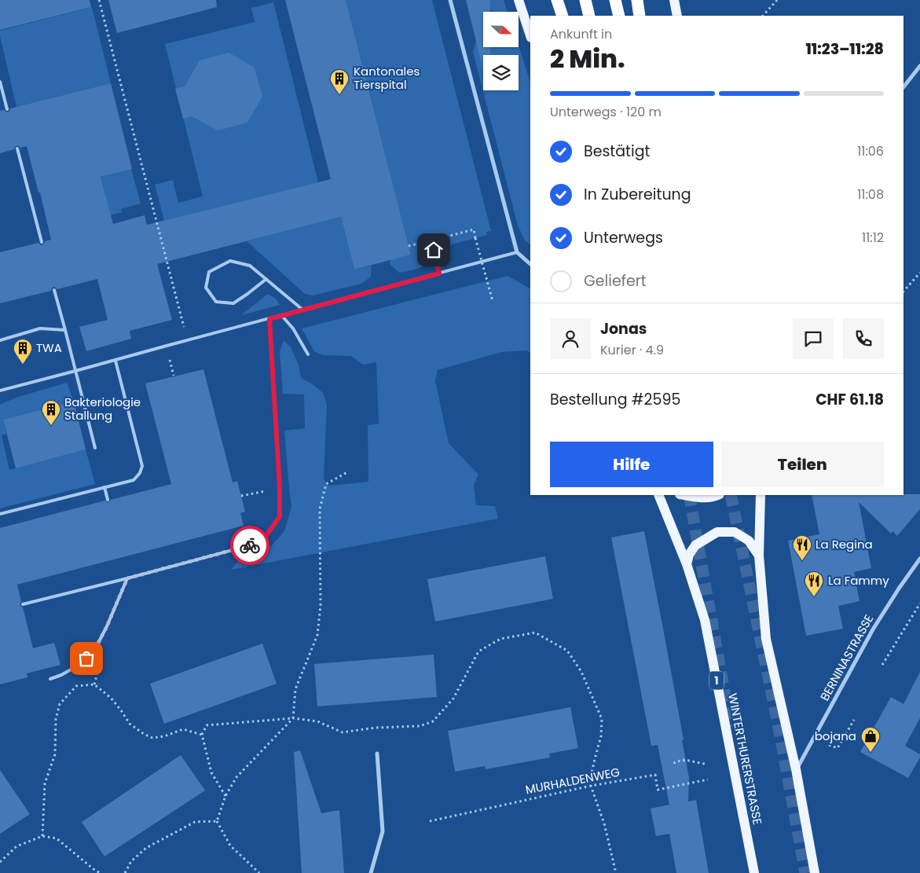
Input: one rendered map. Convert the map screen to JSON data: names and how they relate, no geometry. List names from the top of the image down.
{
  "streets": {
    "main road": ["1", "WINTERTHURERSTRASSE"],
    "street": ["BERNINASTRASSE"],
    "path": ["MURHALDENWEG"]
  },
  "places": {
    "building": ["Kantonales Tierspital", "TWA", "Bakteriologie Stallung"],
    "restaurant": ["La Regina", "La Fammy"],
    "shop": ["bojana"]
  },
  "north": "right",
  "page": {
    "heading": ["2 Min.", "Ankunft in", "11:23–11:28"],
    "panel": [
      "Jonas",
      "Kurier · 4.9",
      "Bestellung #2595",
      "CHF 61.18"
    ],
    "bar": "Unterwegs · 120 m",
    "list": [
      ["Bestätigt", "11:06"],
      ["In Zubereitung", "11:08"],
      ["Unterwegs", "11:12"],
      "Geliefert"
    ],
    "buttons": ["Hilfe", "Teilen"]
  }
}
